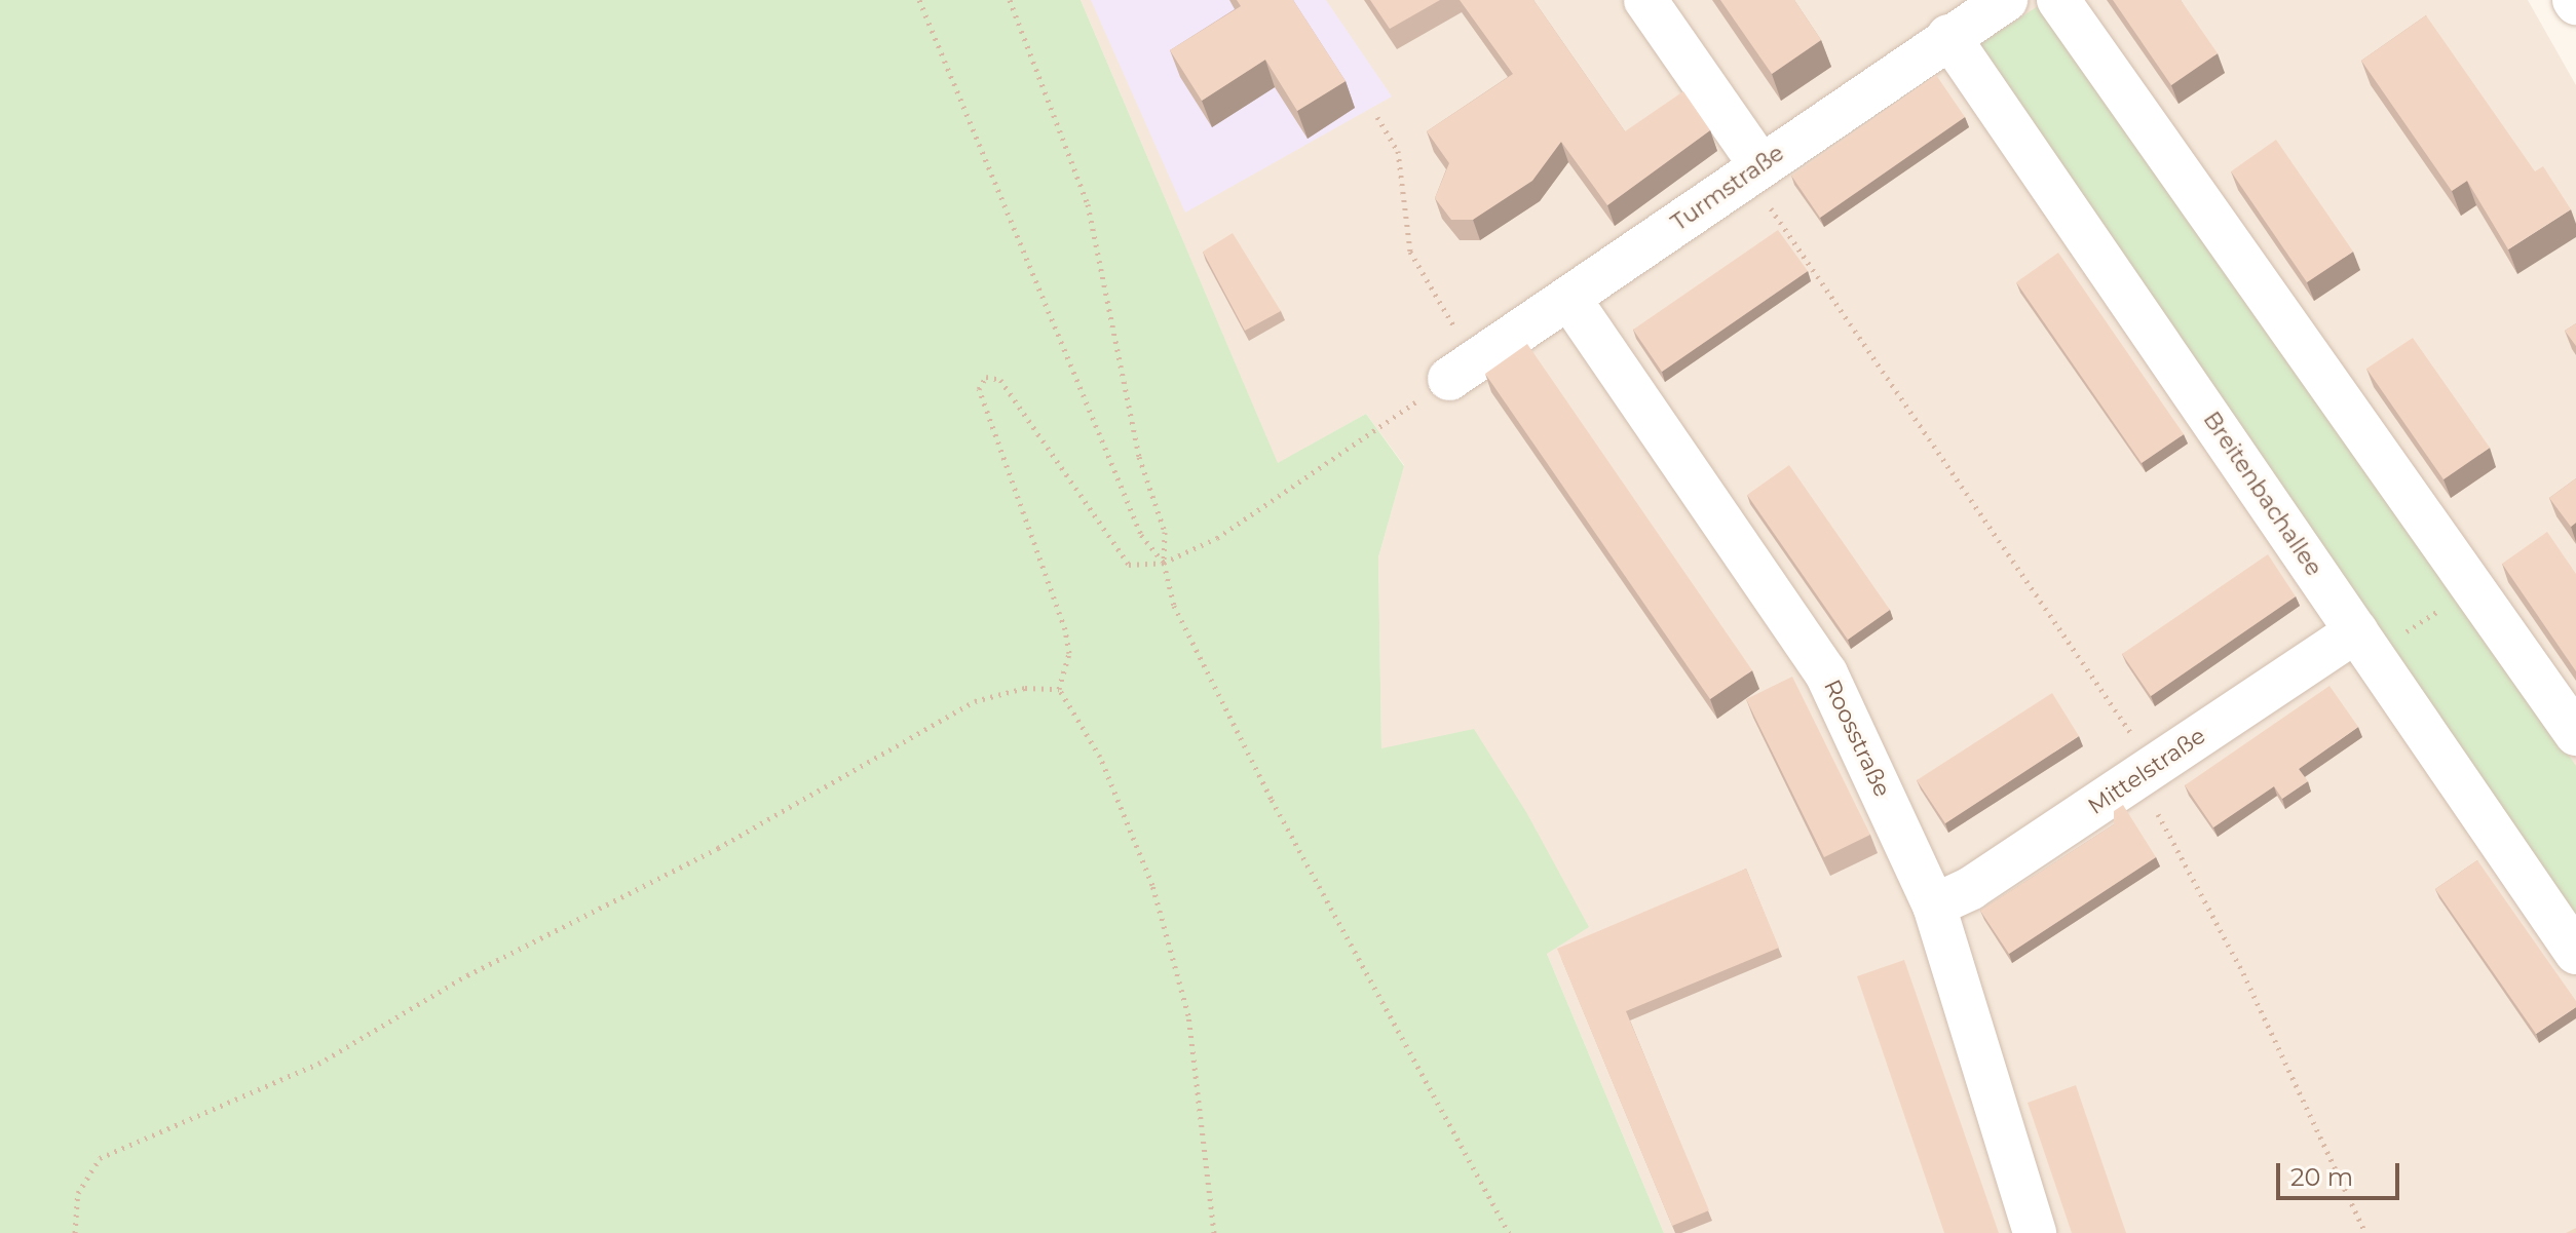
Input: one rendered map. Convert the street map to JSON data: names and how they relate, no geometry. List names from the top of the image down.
{
  "streets": {
    "street": [
      "Turmstraße",
      "Breitenbachallee",
      "Roosstraße",
      "Mittelstraße"
    ]
  },
  "crossings": [
    ["Turmstraße", "Breitenbachallee"],
    ["Turmstraße", "Roosstraße"],
    ["Breitenbachallee", "Mittelstraße"],
    ["Roosstraße", "Mittelstraße"]
  ],
  "scale_bar": "20 m"
}
